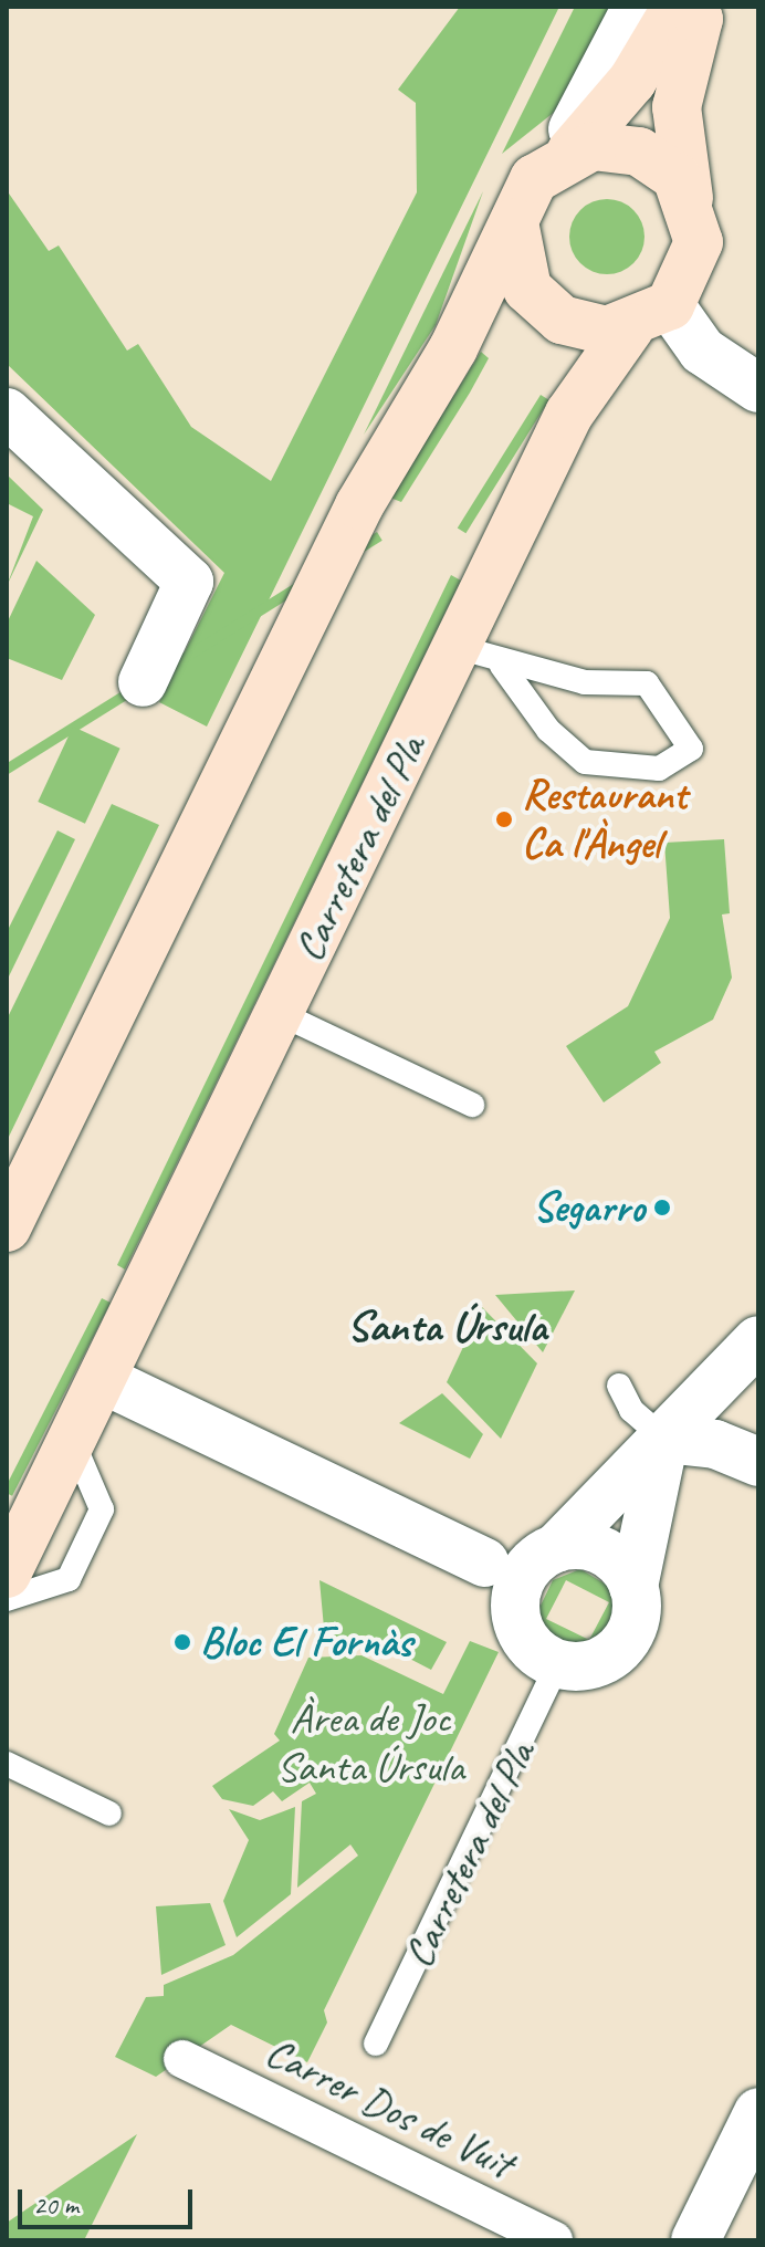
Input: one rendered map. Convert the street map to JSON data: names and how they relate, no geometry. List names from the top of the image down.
{
  "streets": {
    "main road": ["Carretera del Pla"],
    "street": ["Carrer Dos de Vuit"]
  },
  "districts": ["Santa Úrsula"],
  "parks": ["Àrea de Joc Santa Úrsula"],
  "places": ["Restaurant Ca l'Àngel", "Segarro", "Bloc El Fornàs"],
  "scale_bar": "20 m"
}
